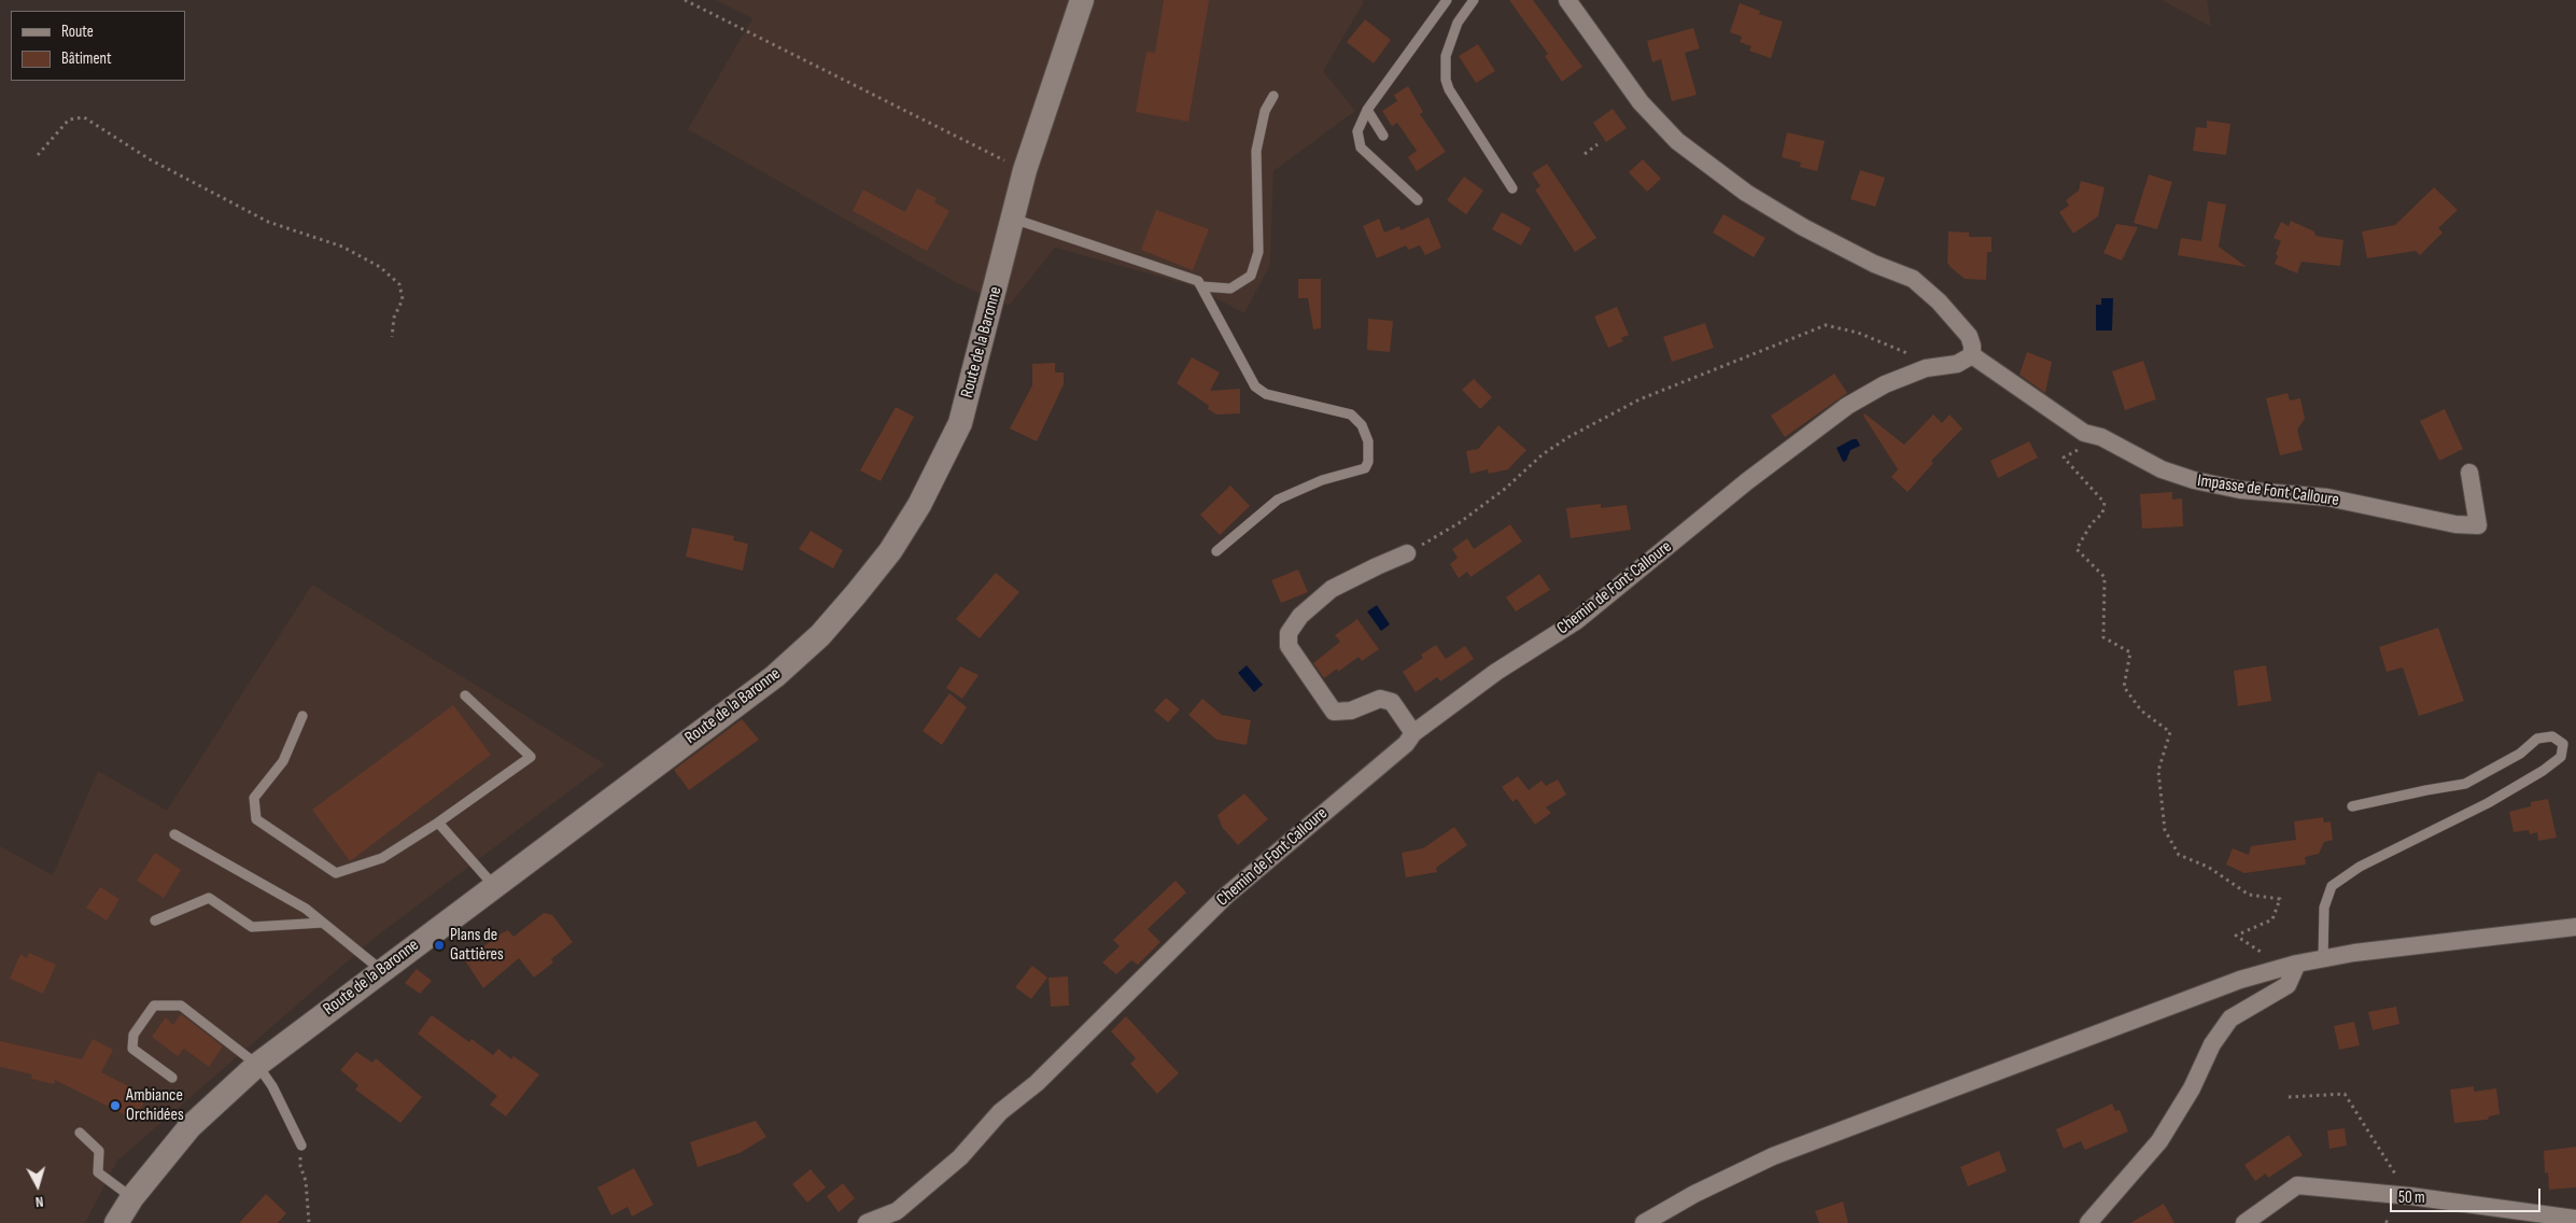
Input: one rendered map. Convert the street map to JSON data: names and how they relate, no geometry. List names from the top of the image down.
{
  "streets": {
    "main road": ["Route de la Baronne"],
    "street": ["Impasse de Font Calloure", "Chemin de Font Calloure"]
  },
  "crossings": [
    ["Impasse de Font Calloure", "Chemin de Font Calloure"]
  ],
  "places": ["Plans de Gattières", "Ambiance Orchidées"],
  "legend": ["Route", "Bâtiment"],
  "scale_bar": "50 m",
  "north": "bottom"
}
